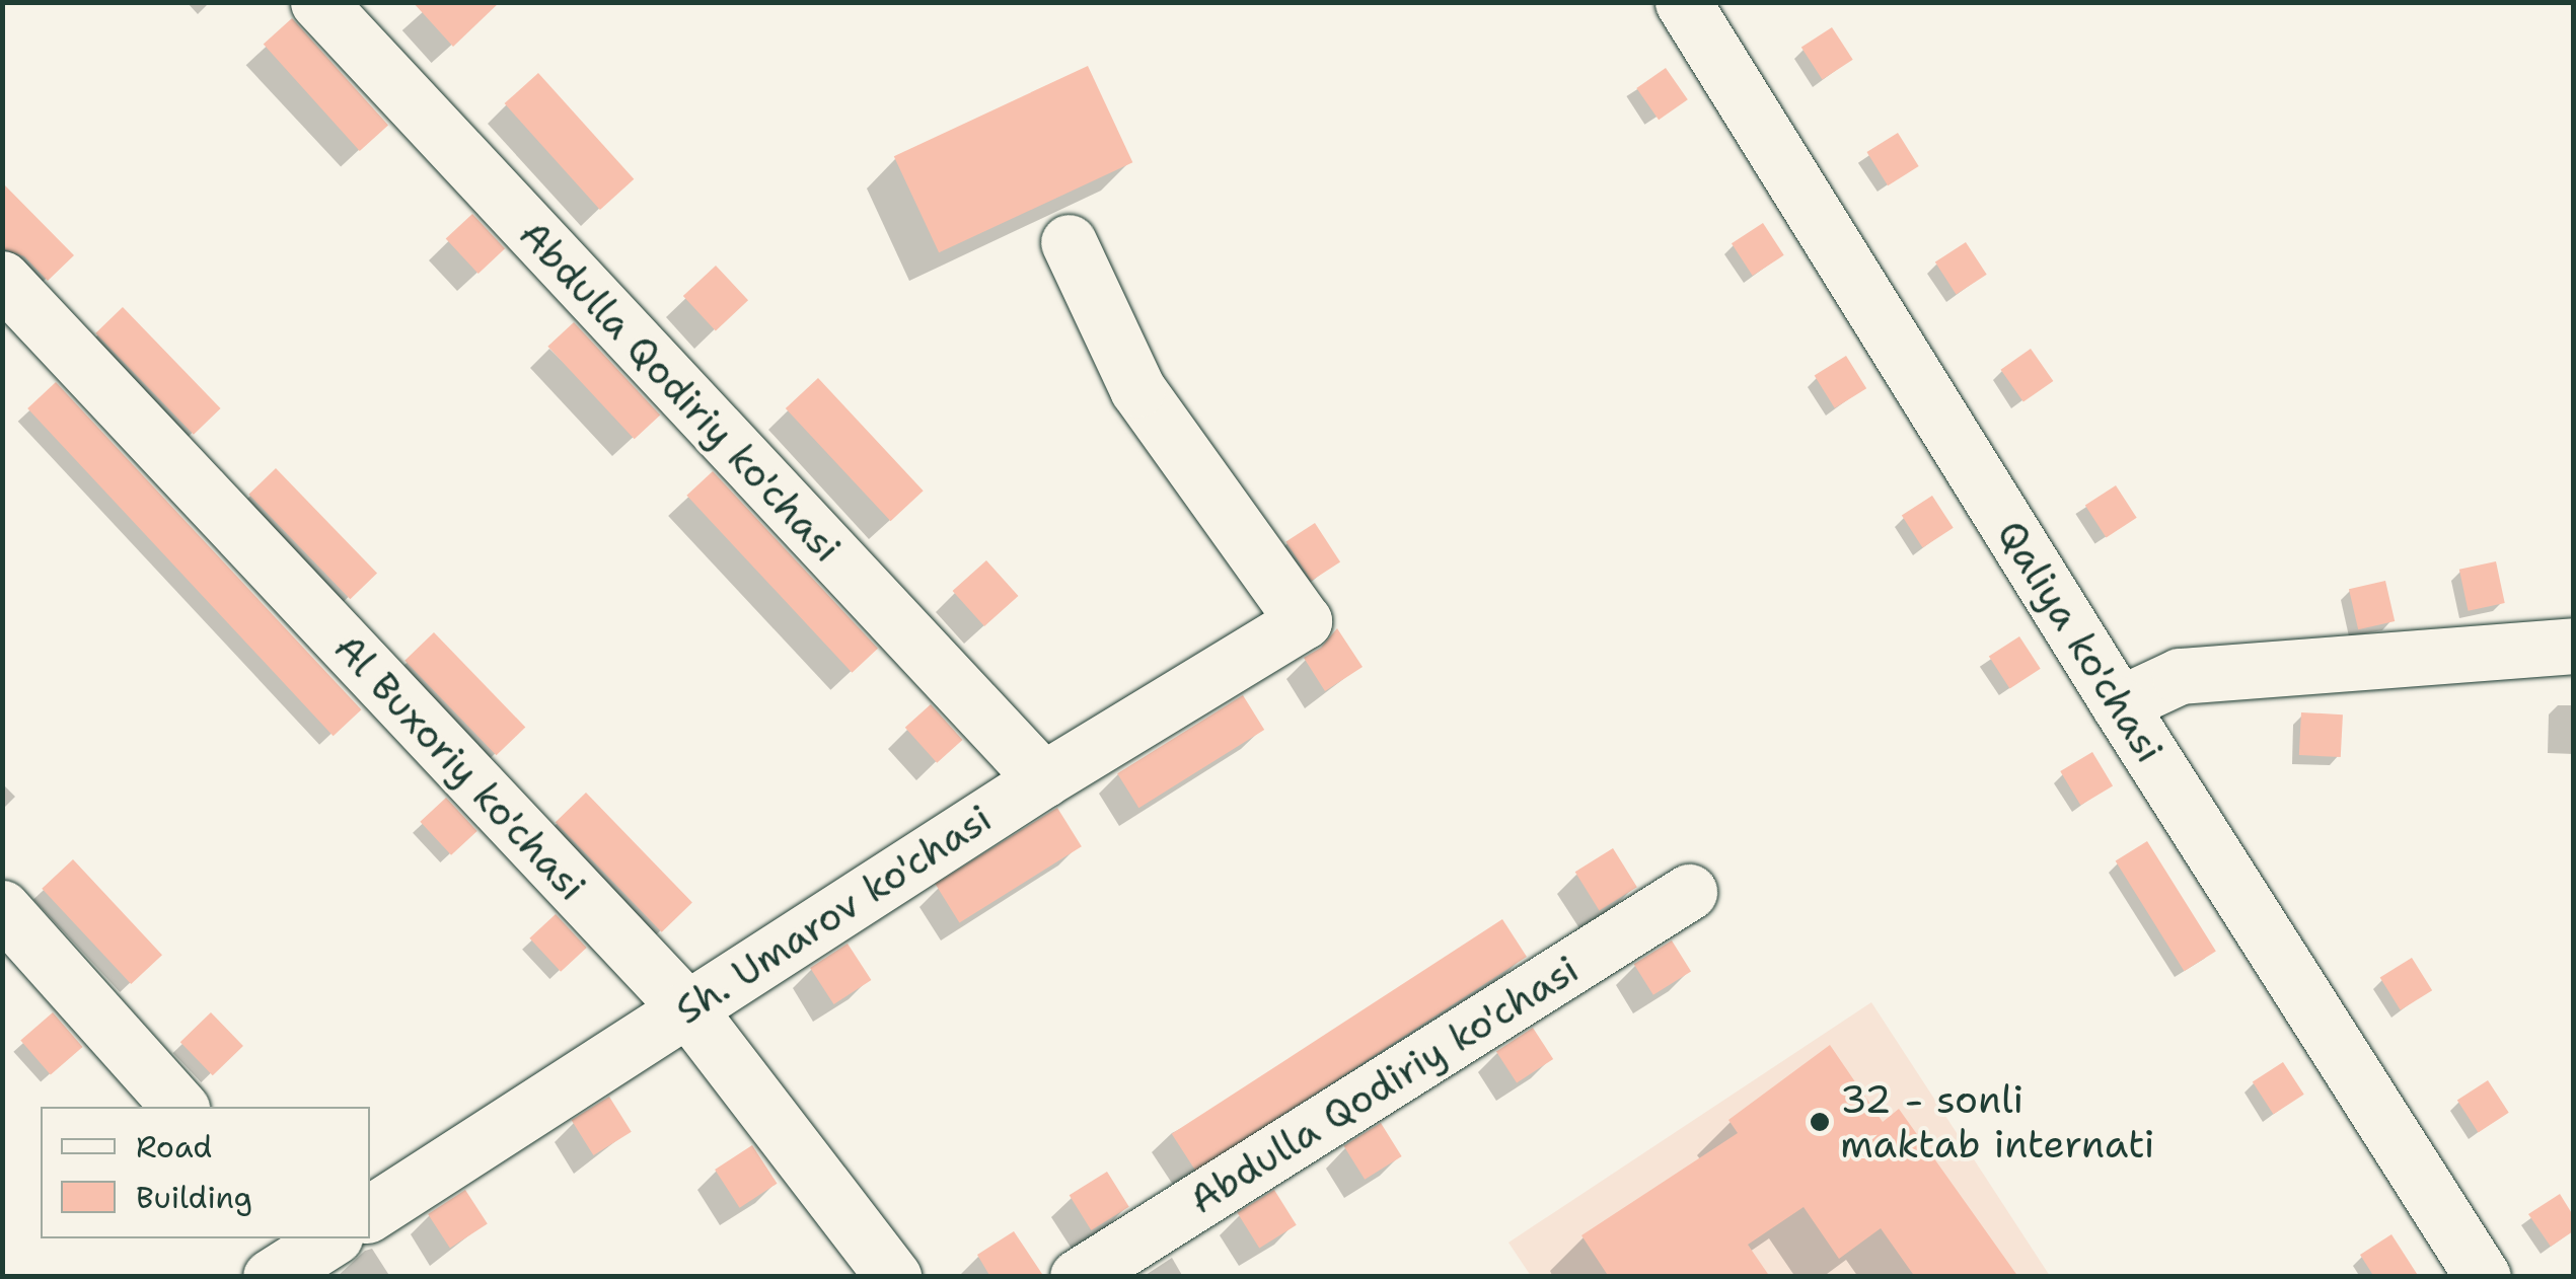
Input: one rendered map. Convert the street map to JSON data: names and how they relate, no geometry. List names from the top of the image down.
{
  "streets": {
    "street": [
      "Abdulla Qodiriy ko'chasi",
      "Qaliya ko'chasi",
      "Al Buxoriy ko'chasi",
      "Sh. Umarov ko'chasi"
    ]
  },
  "crossings": [
    ["Abdulla Qodiriy ko'chasi", "Sh. Umarov ko'chasi"],
    ["Al Buxoriy ko'chasi", "Sh. Umarov ko'chasi"]
  ],
  "places": ["32 - sonli maktab internati"],
  "legend": ["Road", "Building"]
}
